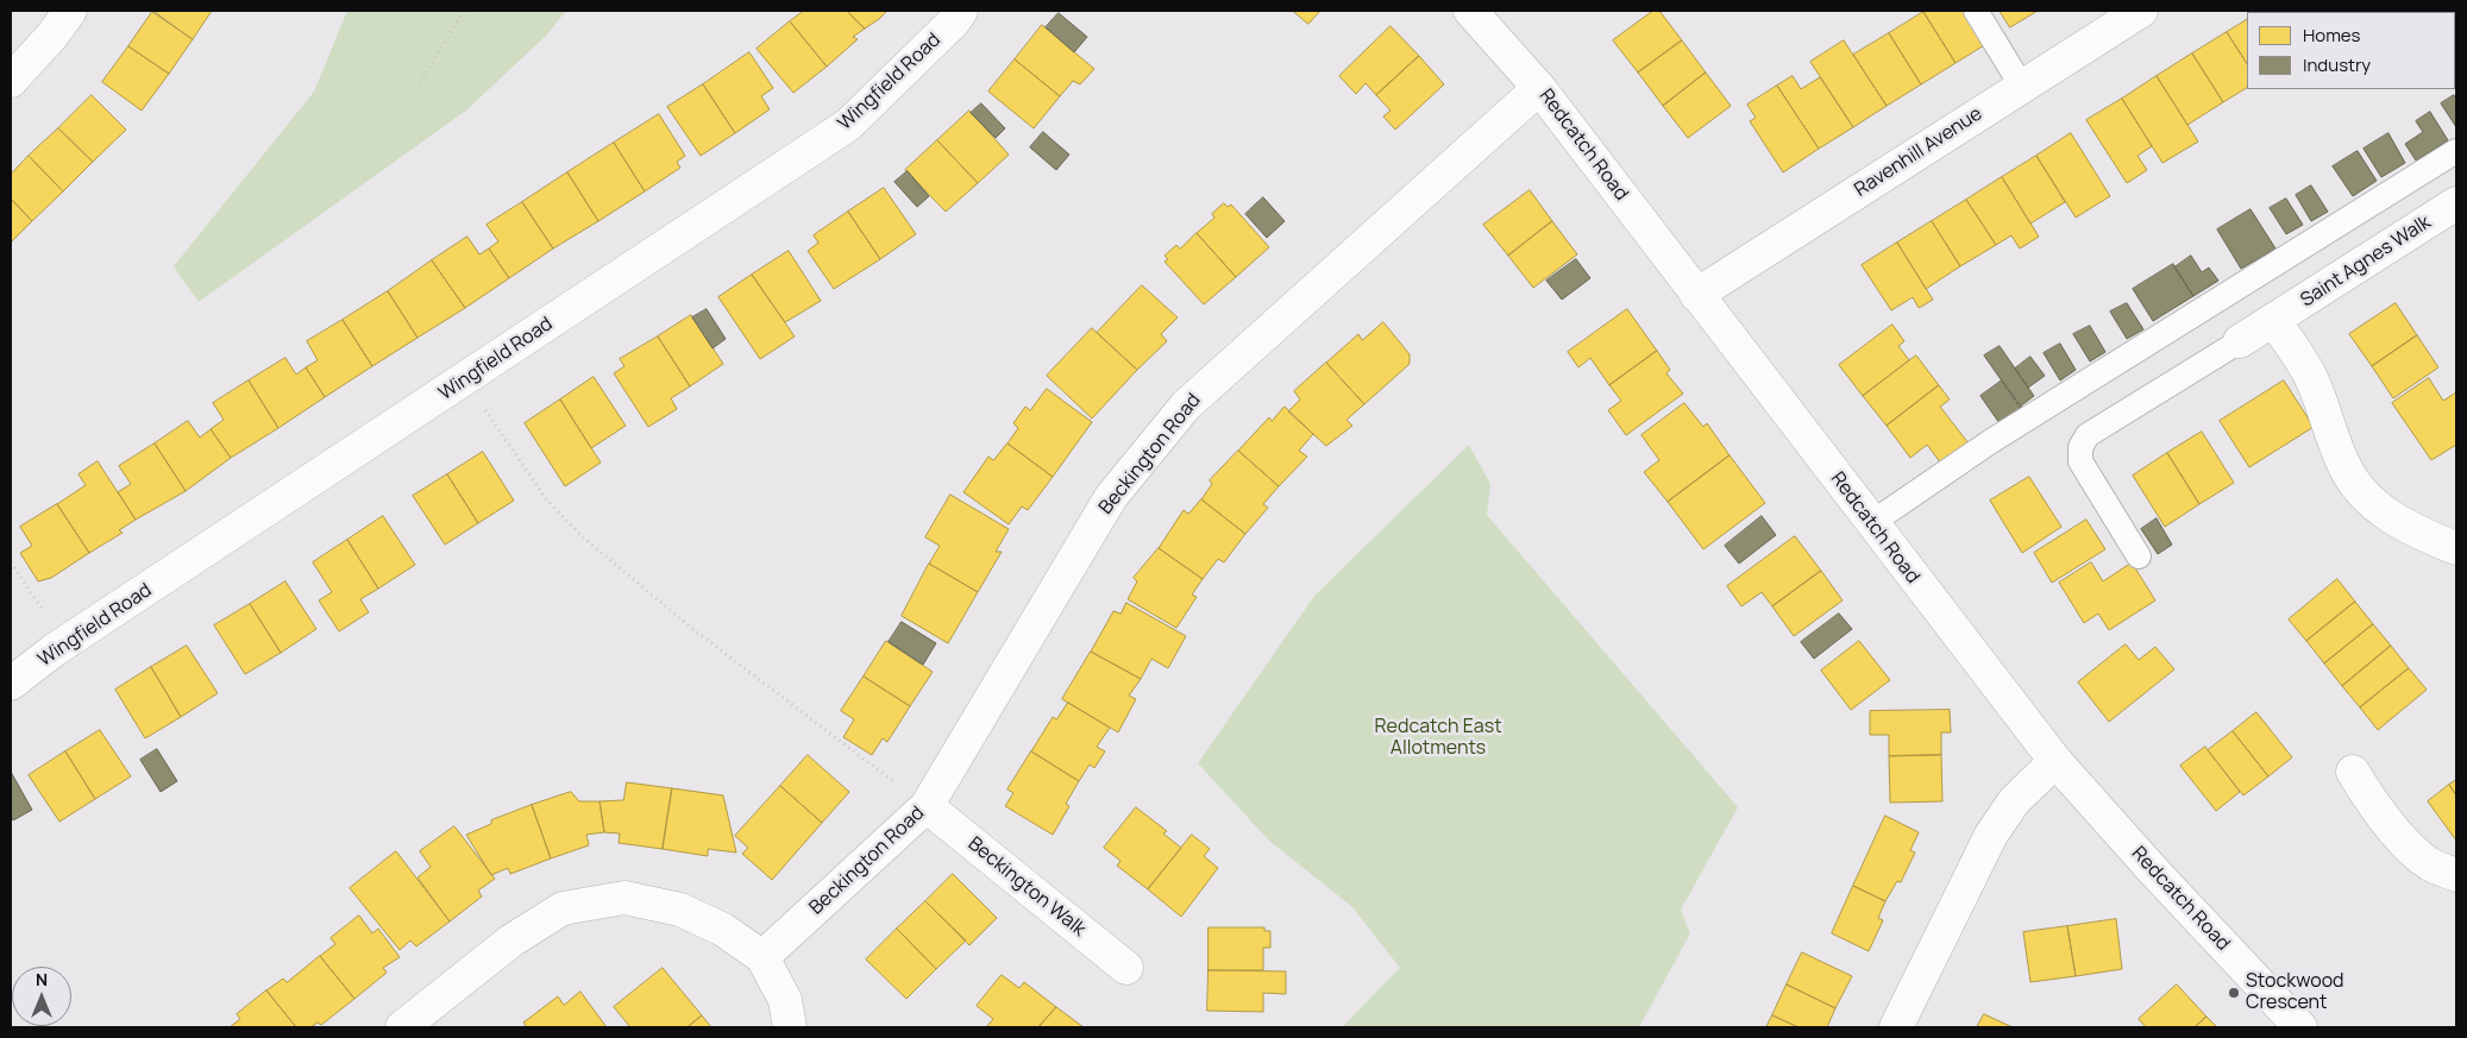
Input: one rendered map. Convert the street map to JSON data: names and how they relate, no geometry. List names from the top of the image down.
{
  "streets": {
    "street": [
      "Wingfield Road",
      "Redcatch Road",
      "Ravenhill Avenue",
      "Saint Agnes Walk",
      "Beckington Road",
      "Beckington Walk"
    ]
  },
  "crossings": [
    ["Redcatch Road", "Ravenhill Avenue"],
    ["Redcatch Road", "Beckington Road"],
    ["Beckington Road", "Beckington Walk"]
  ],
  "parks": ["Redcatch East Allotments"],
  "places": ["Stockwood Crescent"],
  "legend": ["Homes", "Industry"],
  "north": "top"
}
